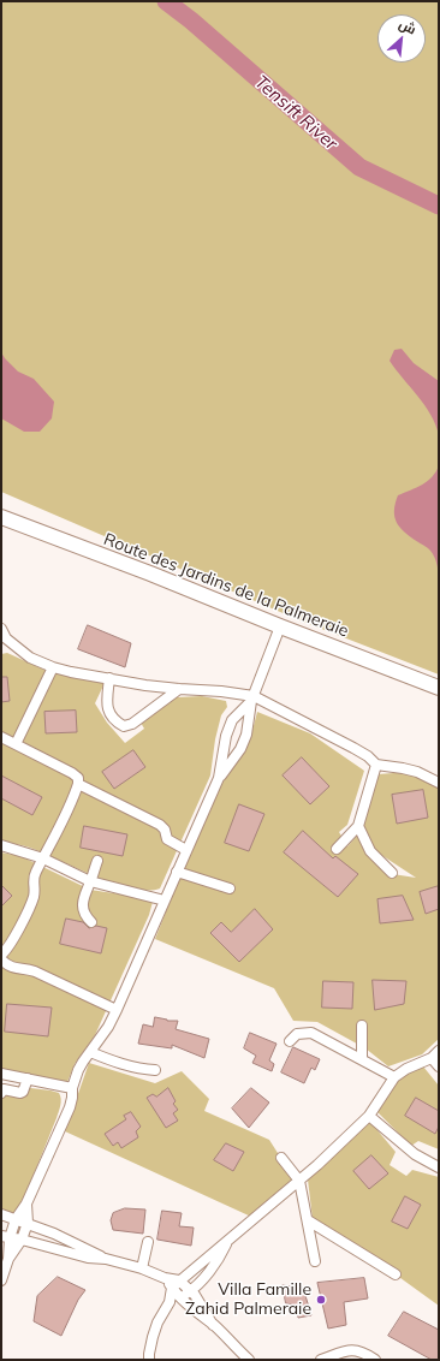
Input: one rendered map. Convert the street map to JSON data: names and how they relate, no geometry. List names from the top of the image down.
{
  "streets": {
    "street": ["Route des Jardins de la Palmeraie"]
  },
  "water": ["Tensift River"],
  "places": ["Villa Famille Zahid Palmeraie"],
  "north": "top right"
}
